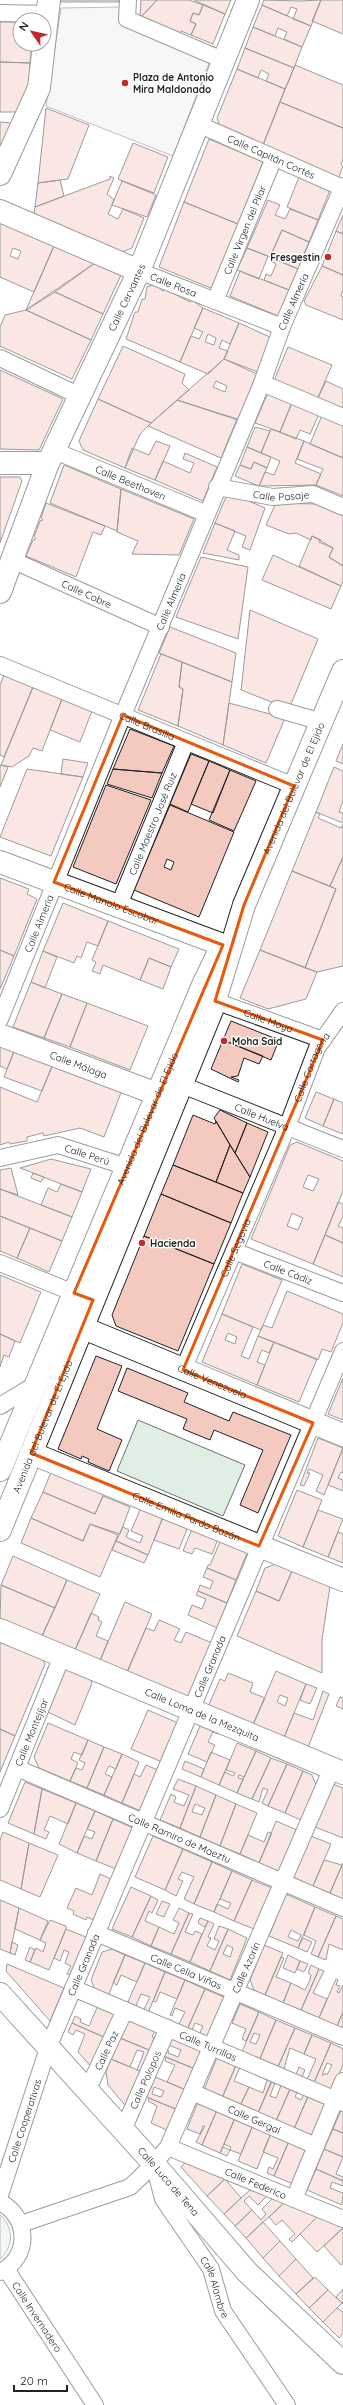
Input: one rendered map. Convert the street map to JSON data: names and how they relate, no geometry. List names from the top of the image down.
{
  "streets": {
    "street": [
      "Calle Capitán Cortés",
      "Calle Virgen del Pilar",
      "Calle Rosa",
      "Calle Cervantes",
      "Calle Almería",
      "Calle Beethoven",
      "Calle Pasaje",
      "Calle Cobre",
      "Calle Brasilia",
      "Avenida del Bulevar de El Ejido",
      "Calle Maestro José Ruiz",
      "Calle Manolo Escobar",
      "Calle Moya",
      "Calle Málaga",
      "Calle Cartagena",
      "Calle Huelva",
      "Calle Perú",
      "Calle Segovia",
      "Calle Cádiz",
      "Calle Venezuela",
      "Calle Emilia Pardo Bazán",
      "Calle Granada",
      "Calle Loma de la Mezquita",
      "Calle Montejíjar",
      "Calle Ramiro de Maeztu",
      "Calle Azorín",
      "Calle Celia Viñas",
      "Calle Turrillas",
      "Calle Paz",
      "Calle Polopos",
      "Calle Gergal",
      "Calle Cooperativas",
      "Calle Luca de Tena",
      "Calle Federico",
      "Calle Alambre",
      "Calle Invernadero"
    ]
  },
  "crossings": [
    ["Calle Capitán Cortés", "Calle Virgen del Pilar"],
    ["Calle Capitán Cortés", "Calle Cervantes"],
    ["Calle Capitán Cortés", "Calle Almería"],
    ["Calle Virgen del Pilar", "Calle Rosa"],
    ["Calle Rosa", "Calle Cervantes"],
    ["Calle Rosa", "Calle Almería"],
    ["Calle Cervantes", "Calle Beethoven"],
    ["Calle Cervantes", "Calle Cobre"],
    ["Calle Almería", "Calle Beethoven"],
    ["Calle Almería", "Calle Pasaje"],
    ["Calle Almería", "Calle Cobre"],
    ["Calle Almería", "Calle Brasilia"],
    ["Calle Almería", "Calle Manolo Escobar"],
    ["Calle Brasilia", "Avenida del Bulevar de El Ejido"],
    ["Calle Brasilia", "Calle Maestro José Ruiz"],
    ["Avenida del Bulevar de El Ejido", "Calle Manolo Escobar"],
    ["Avenida del Bulevar de El Ejido", "Calle Moya"],
    ["Avenida del Bulevar de El Ejido", "Calle Málaga"],
    ["Avenida del Bulevar de El Ejido", "Calle Huelva"],
    ["Avenida del Bulevar de El Ejido", "Calle Perú"],
    ["Avenida del Bulevar de El Ejido", "Calle Venezuela"],
    ["Avenida del Bulevar de El Ejido", "Calle Emilia Pardo Bazán"],
    ["Calle Maestro José Ruiz", "Calle Manolo Escobar"],
    ["Calle Moya", "Calle Cartagena"],
    ["Calle Cartagena", "Calle Huelva"],
    ["Calle Cartagena", "Calle Segovia"],
    ["Calle Huelva", "Calle Segovia"],
    ["Calle Segovia", "Calle Cádiz"],
    ["Calle Segovia", "Calle Venezuela"],
    ["Calle Venezuela", "Calle Granada"],
    ["Calle Emilia Pardo Bazán", "Calle Granada"],
    ["Calle Granada", "Calle Loma de la Mezquita"],
    ["Calle Granada", "Calle Ramiro de Maeztu"],
    ["Calle Granada", "Calle Celia Viñas"],
    ["Calle Granada", "Calle Turrillas"],
    ["Calle Granada", "Calle Cooperativas"],
    ["Calle Granada", "Calle Luca de Tena"],
    ["Calle Loma de la Mezquita", "Calle Montejíjar"],
    ["Calle Loma de la Mezquita", "Calle Azorín"],
    ["Calle Montejíjar", "Calle Ramiro de Maeztu"],
    ["Calle Ramiro de Maeztu", "Calle Azorín"],
    ["Calle Azorín", "Calle Celia Viñas"],
    ["Calle Azorín", "Calle Turrillas"],
    ["Calle Azorín", "Calle Gergal"],
    ["Calle Azorín", "Calle Luca de Tena"],
    ["Calle Azorín", "Calle Federico"],
    ["Calle Azorín", "Calle Alambre"],
    ["Calle Turrillas", "Calle Paz"],
    ["Calle Turrillas", "Calle Polopos"],
    ["Calle Paz", "Calle Luca de Tena"],
    ["Calle Polopos", "Calle Luca de Tena"],
    ["Calle Cooperativas", "Calle Luca de Tena"],
    ["Calle Luca de Tena", "Calle Alambre"]
  ],
  "places": [
    "Plaza de Antonio Mira Maldonado",
    "Fresgestin",
    "Moha Said",
    "Hacienda"
  ],
  "scale_bar": "20 m",
  "north": "top left"
}
